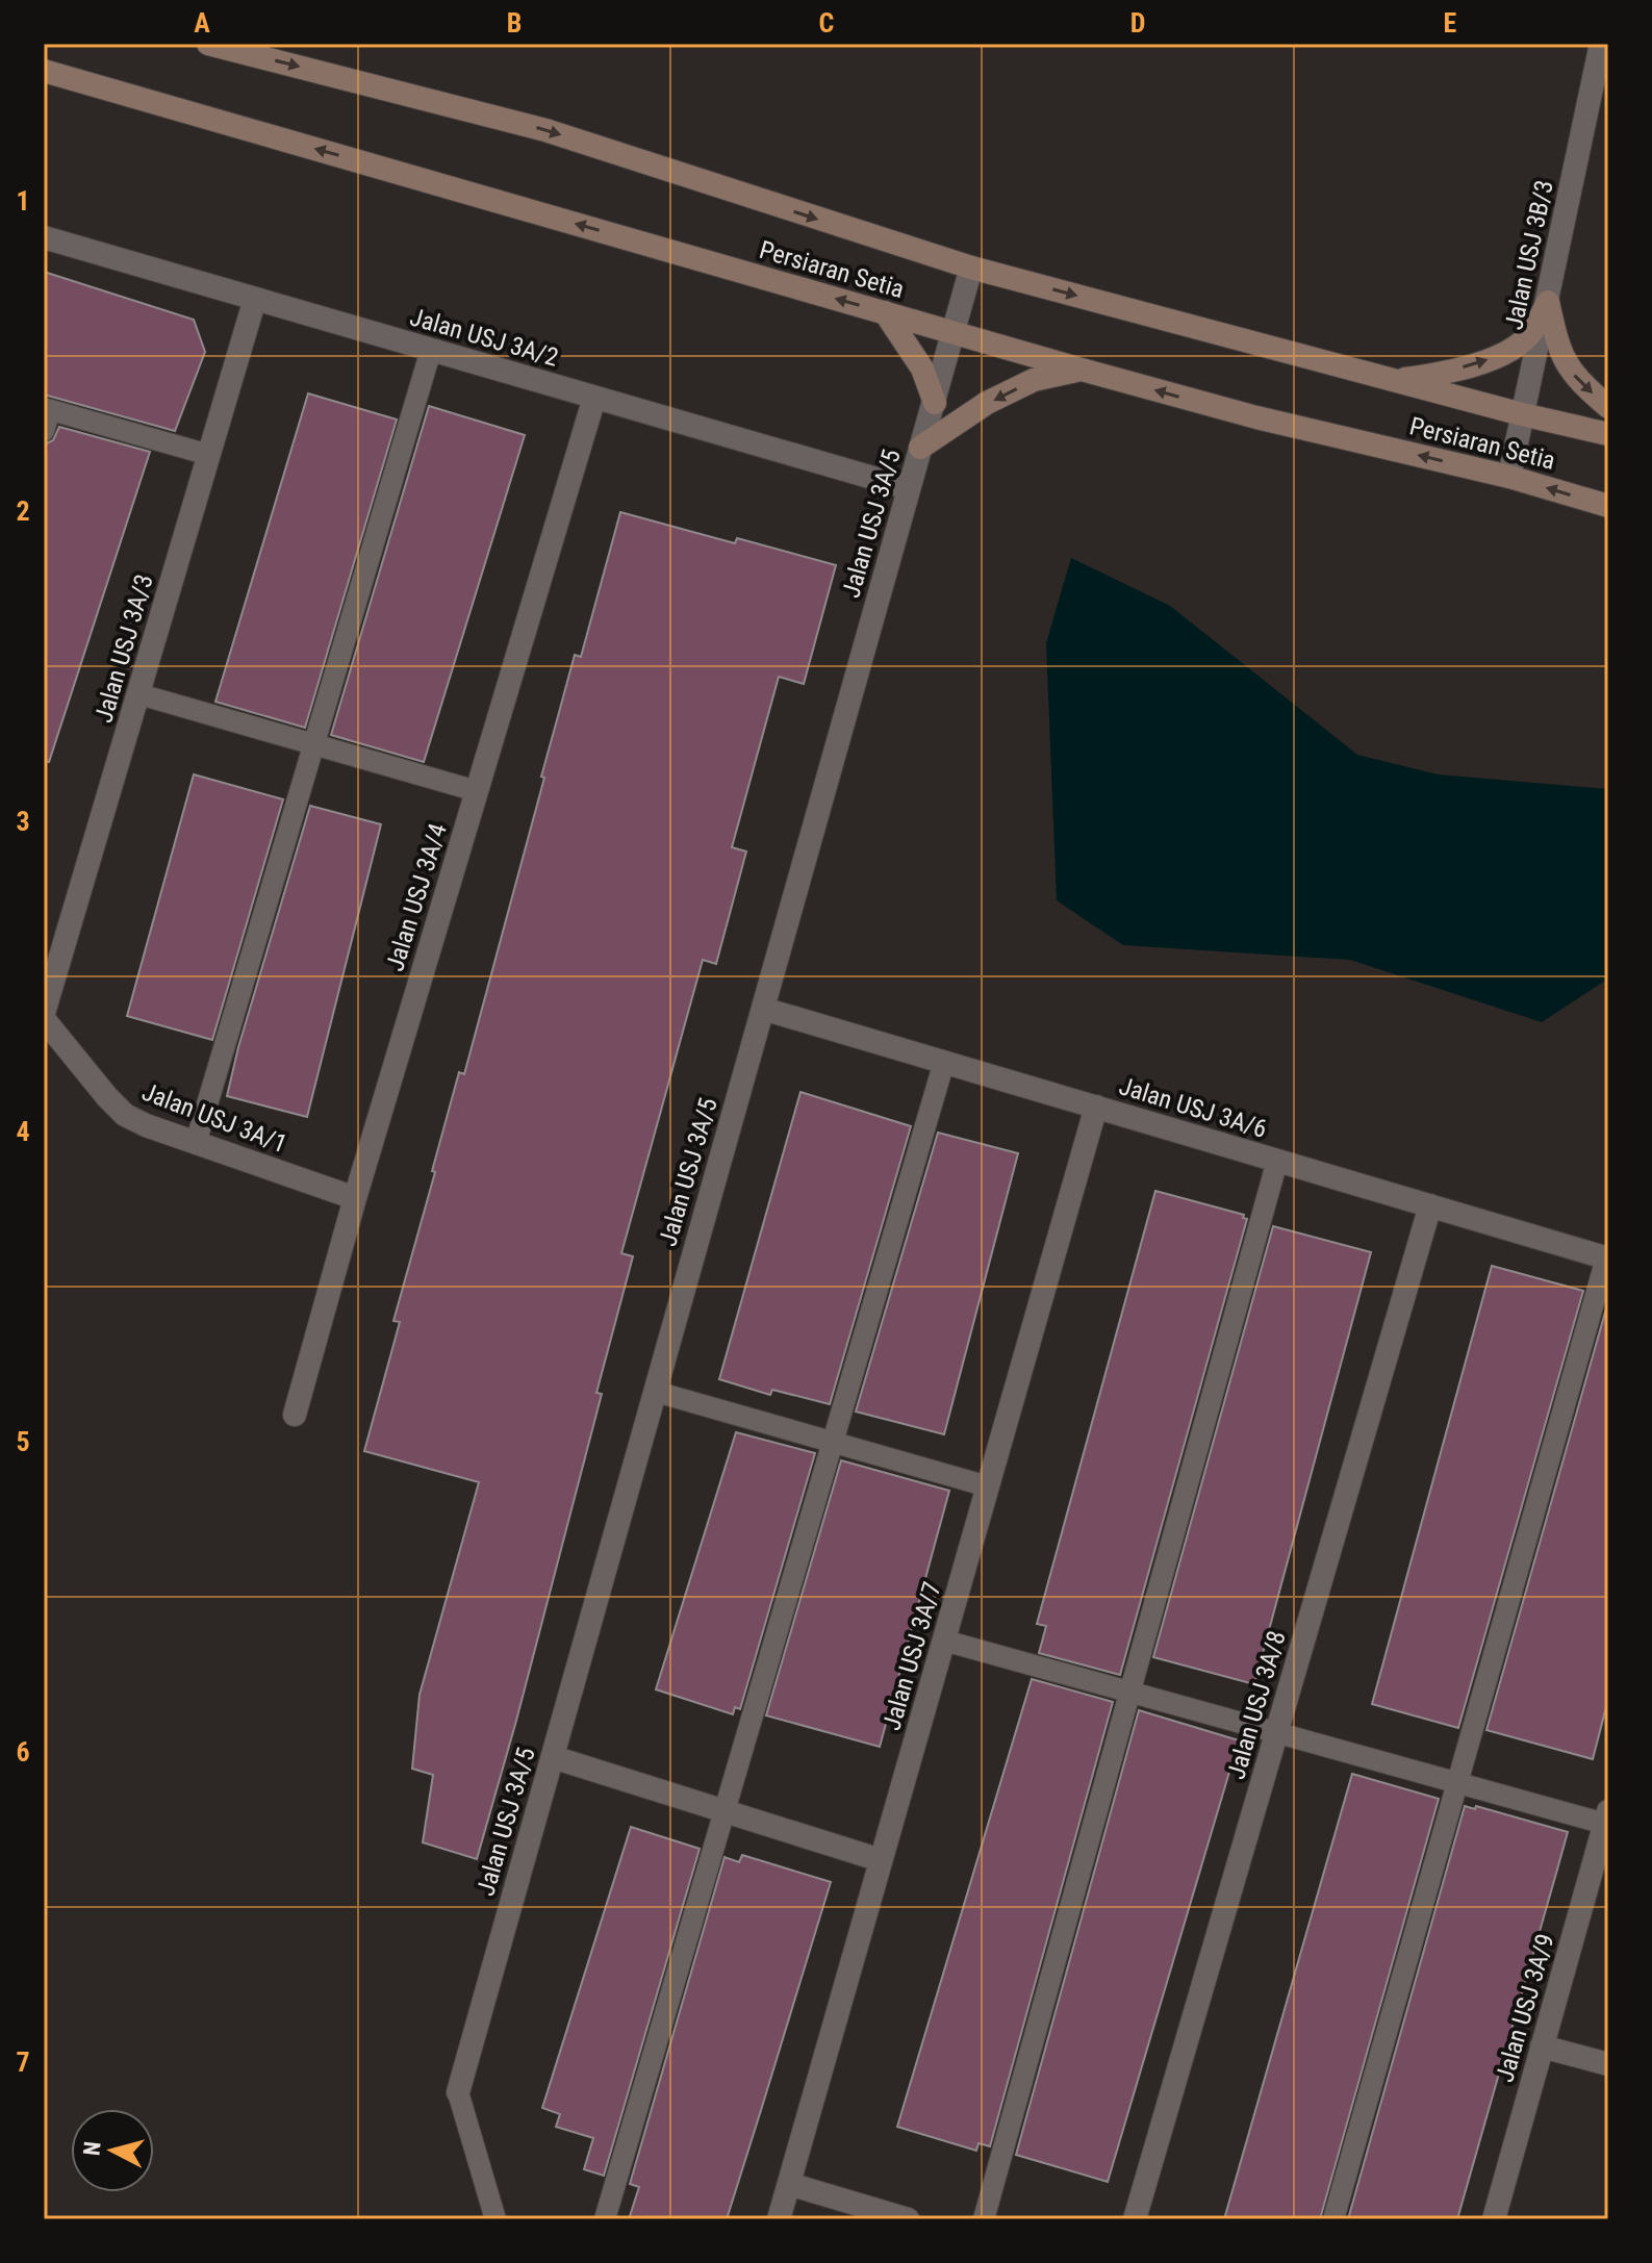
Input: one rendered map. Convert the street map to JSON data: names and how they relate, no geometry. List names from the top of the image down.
{
  "streets": {
    "main road": ["Persiaran Setia"],
    "street": [
      "Jalan USJ 3B/3",
      "Jalan USJ 3A/2",
      "Jalan USJ 3A/5",
      "Jalan USJ 3A/3",
      "Jalan USJ 3A/4",
      "Jalan USJ 3A/6",
      "Jalan USJ 3A/1",
      "Jalan USJ 3A/7",
      "Jalan USJ 3A/8",
      "Jalan USJ 3A/9"
    ]
  },
  "crossings": [
    ["Jalan USJ 3B/3", "Persiaran Setia"],
    ["Persiaran Setia", "Jalan USJ 3A/5"],
    ["Jalan USJ 3A/2", "Jalan USJ 3A/5"],
    ["Jalan USJ 3A/2", "Jalan USJ 3A/3"],
    ["Jalan USJ 3A/2", "Jalan USJ 3A/4"],
    ["Jalan USJ 3A/5", "Jalan USJ 3A/6"],
    ["Jalan USJ 3A/3", "Jalan USJ 3A/1"],
    ["Jalan USJ 3A/4", "Jalan USJ 3A/1"],
    ["Jalan USJ 3A/6", "Jalan USJ 3A/7"],
    ["Jalan USJ 3A/6", "Jalan USJ 3A/8"]
  ],
  "north": "left",
  "grid": {
    "columns": [
      "A",
      "B",
      "C",
      "D",
      "E"
    ],
    "rows": [
      "1",
      "2",
      "3",
      "4",
      "5",
      "6",
      "7"
    ]
  }
}
